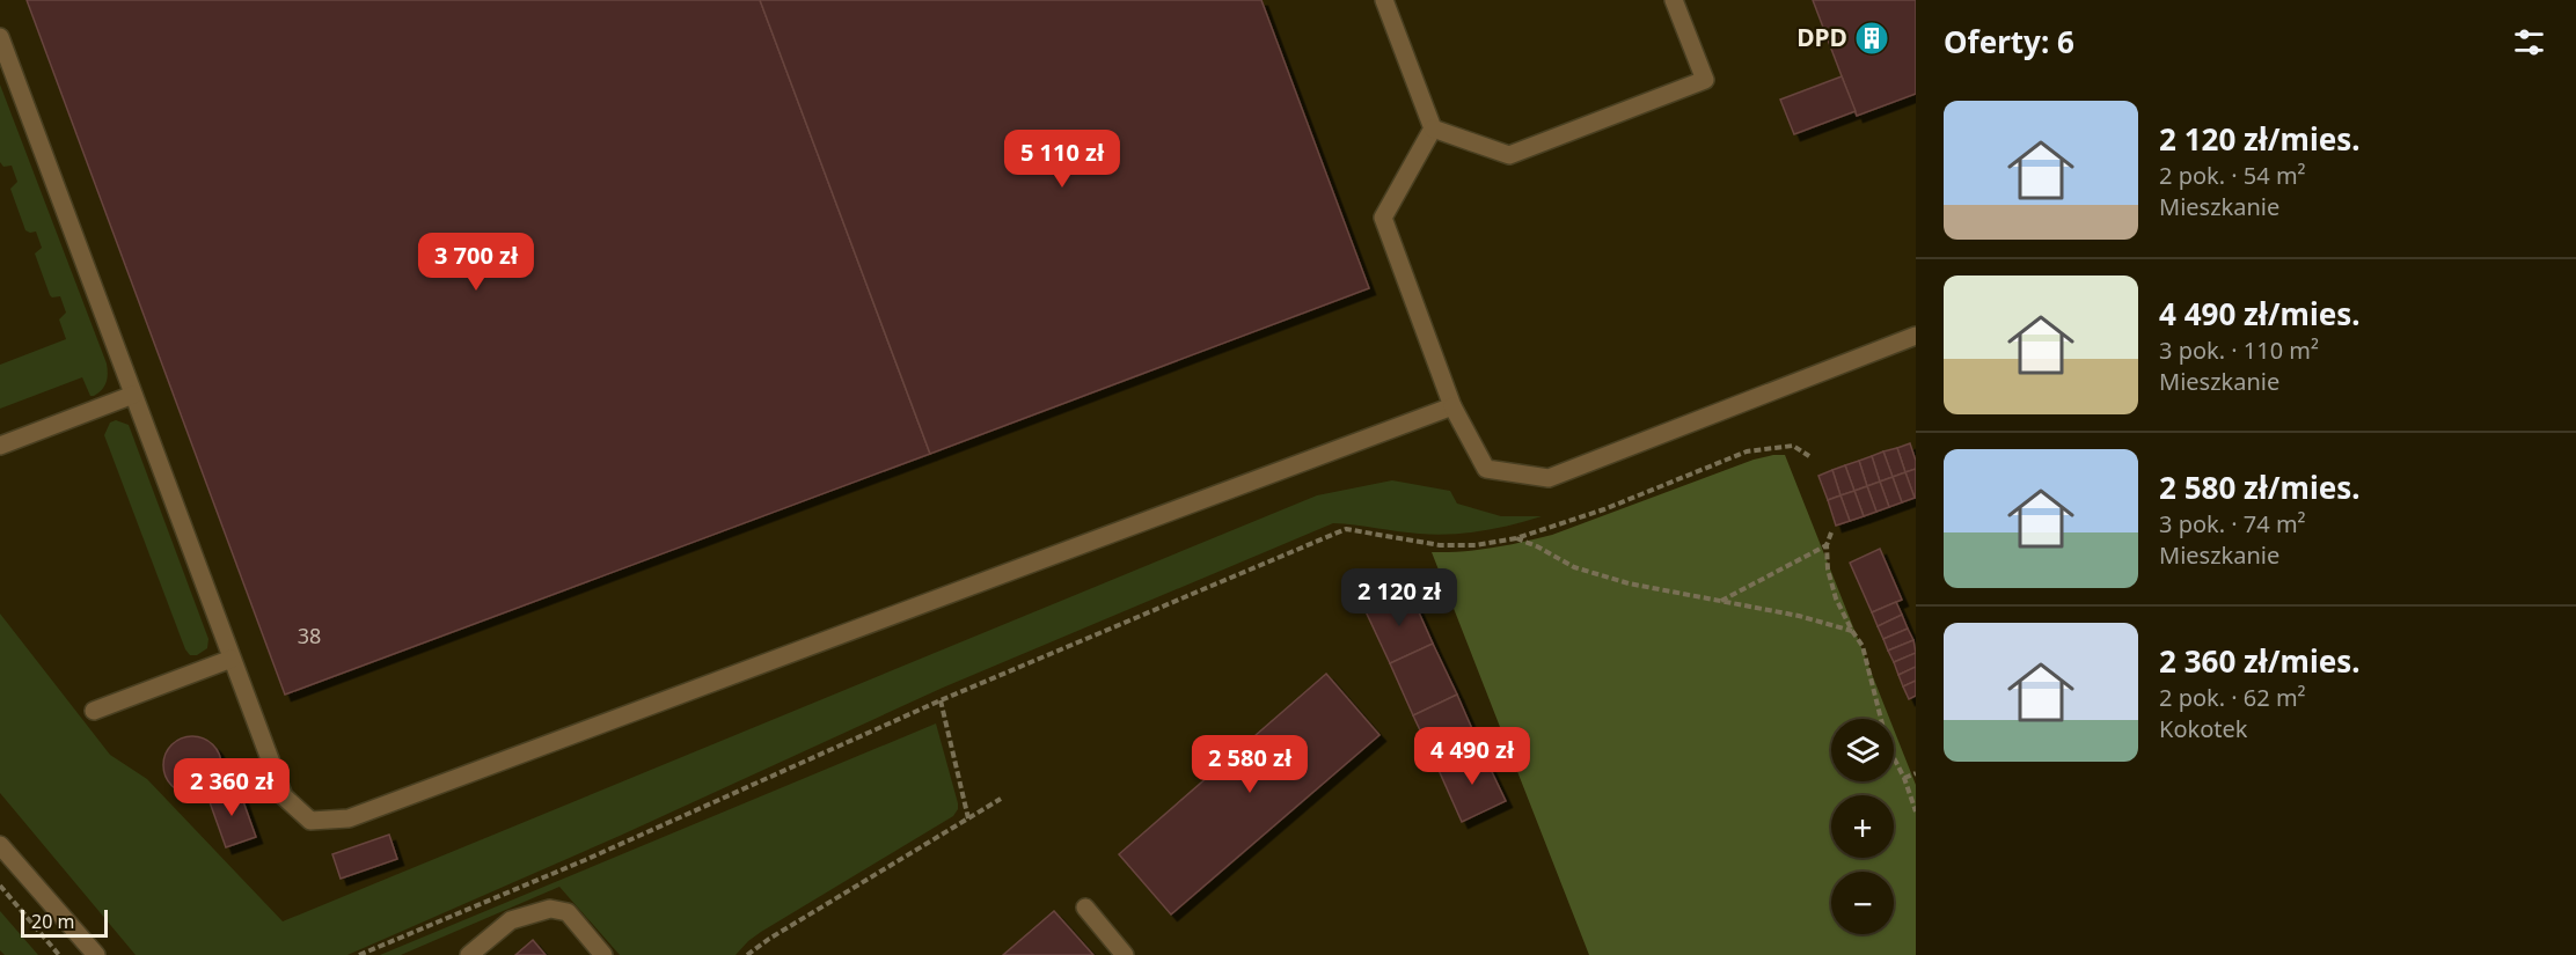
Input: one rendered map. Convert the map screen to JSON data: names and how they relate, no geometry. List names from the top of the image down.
{
  "places": {
    "building": ["DPD"]
  },
  "house_numbers": ["38"],
  "scale_bar": "20 m",
  "page": {
    "heading": "Oferty: 6",
    "list": [
      {
        "name": "2 120 zł/mies.",
        "note": "2 pok. · 54 m² · Mieszkanie"
      },
      {
        "name": "4 490 zł/mies.",
        "note": "3 pok. · 110 m² · Mieszkanie"
      },
      {
        "name": "2 580 zł/mies.",
        "note": "3 pok. · 74 m² · Mieszkanie"
      },
      {
        "name": "2 360 zł/mies.",
        "note": "2 pok. · 62 m² · Kokotek"
      }
    ],
    "price": [
      "5 110 zł",
      "3 700 zł",
      "2 120 zł",
      "4 490 zł",
      "2 580 zł",
      "2 360 zł"
    ],
    "map_buttons": ["+", "−"],
    "scale": "20 m"
  }
}
